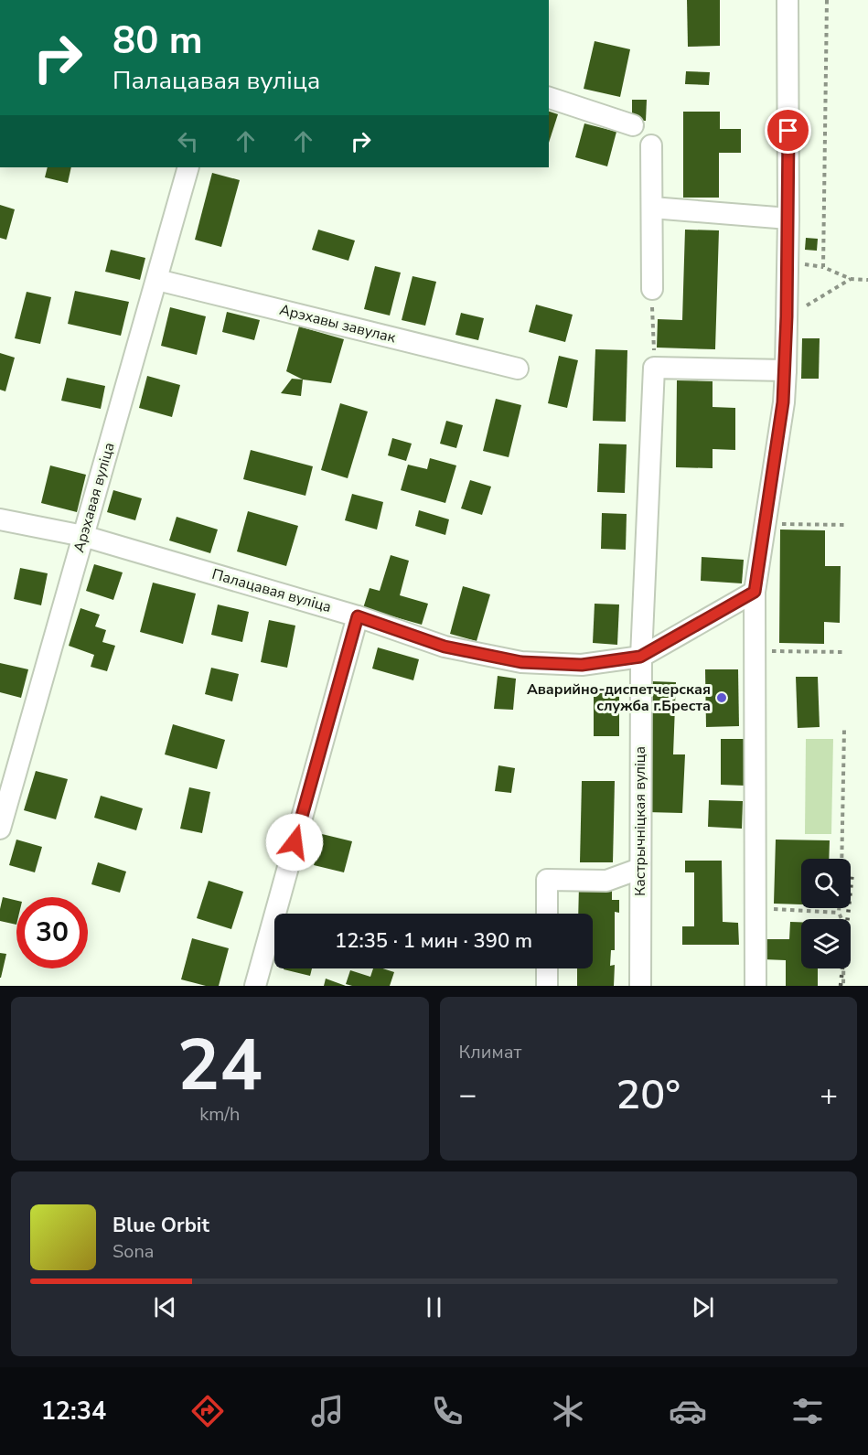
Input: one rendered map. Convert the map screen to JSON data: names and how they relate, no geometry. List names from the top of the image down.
{
  "streets": {
    "street": [
      "Арэхавы завулак",
      "Арэхавая вуліца",
      "Палацавая вуліца",
      "Кастрычніцкая вуліца"
    ]
  },
  "crossings": [
    ["Арэхавы завулак", "Арэхавая вуліца"],
    ["Арэхавая вуліца", "Палацавая вуліца"],
    ["Палацавая вуліца", "Кастрычніцкая вуліца"]
  ],
  "places": ["Аварийно-диспетчерская служба г.Бреста"],
  "page": {
    "turn": ["80 m", "Палацавая вуліца"],
    "limit": "30",
    "trip": "12:35 · 1 мин · 390 m",
    "tile": [
      ["24", "km/h"],
      "Климат"
    ],
    "heat": ["−", "20°", "+"],
    "song": ["Blue Orbit", "Sona"],
    "tabs": "12:34"
  }
}
